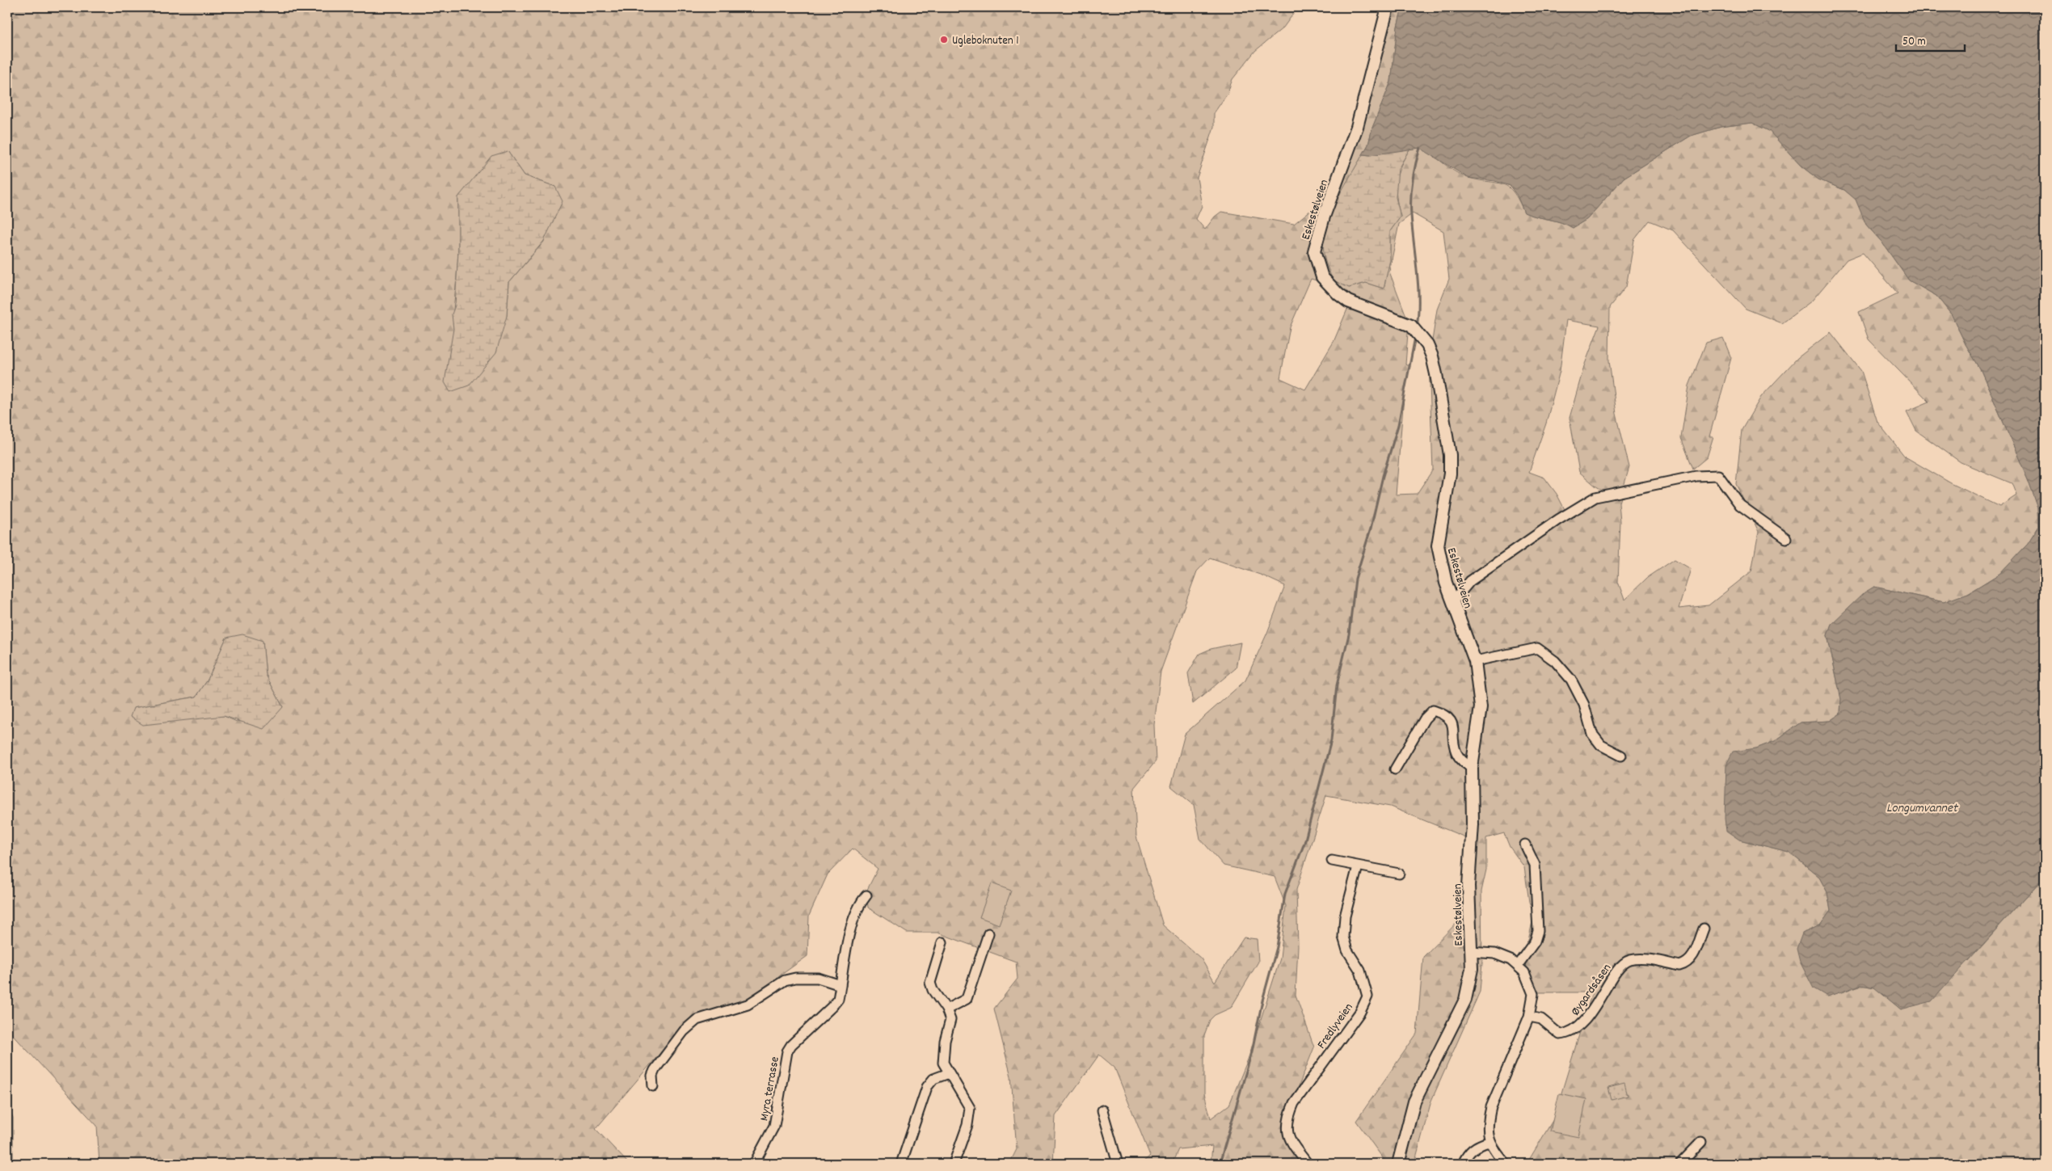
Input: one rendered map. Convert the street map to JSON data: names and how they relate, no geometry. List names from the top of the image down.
{
  "streets": {
    "main road": ["Eskestølveien"],
    "street": ["Øygardsåsen", "Fredlyveien", "Myra terrasse"]
  },
  "water": ["Longumvannet"],
  "places": ["Ugleboknuten 1"],
  "scale_bar": "50 m"
}
